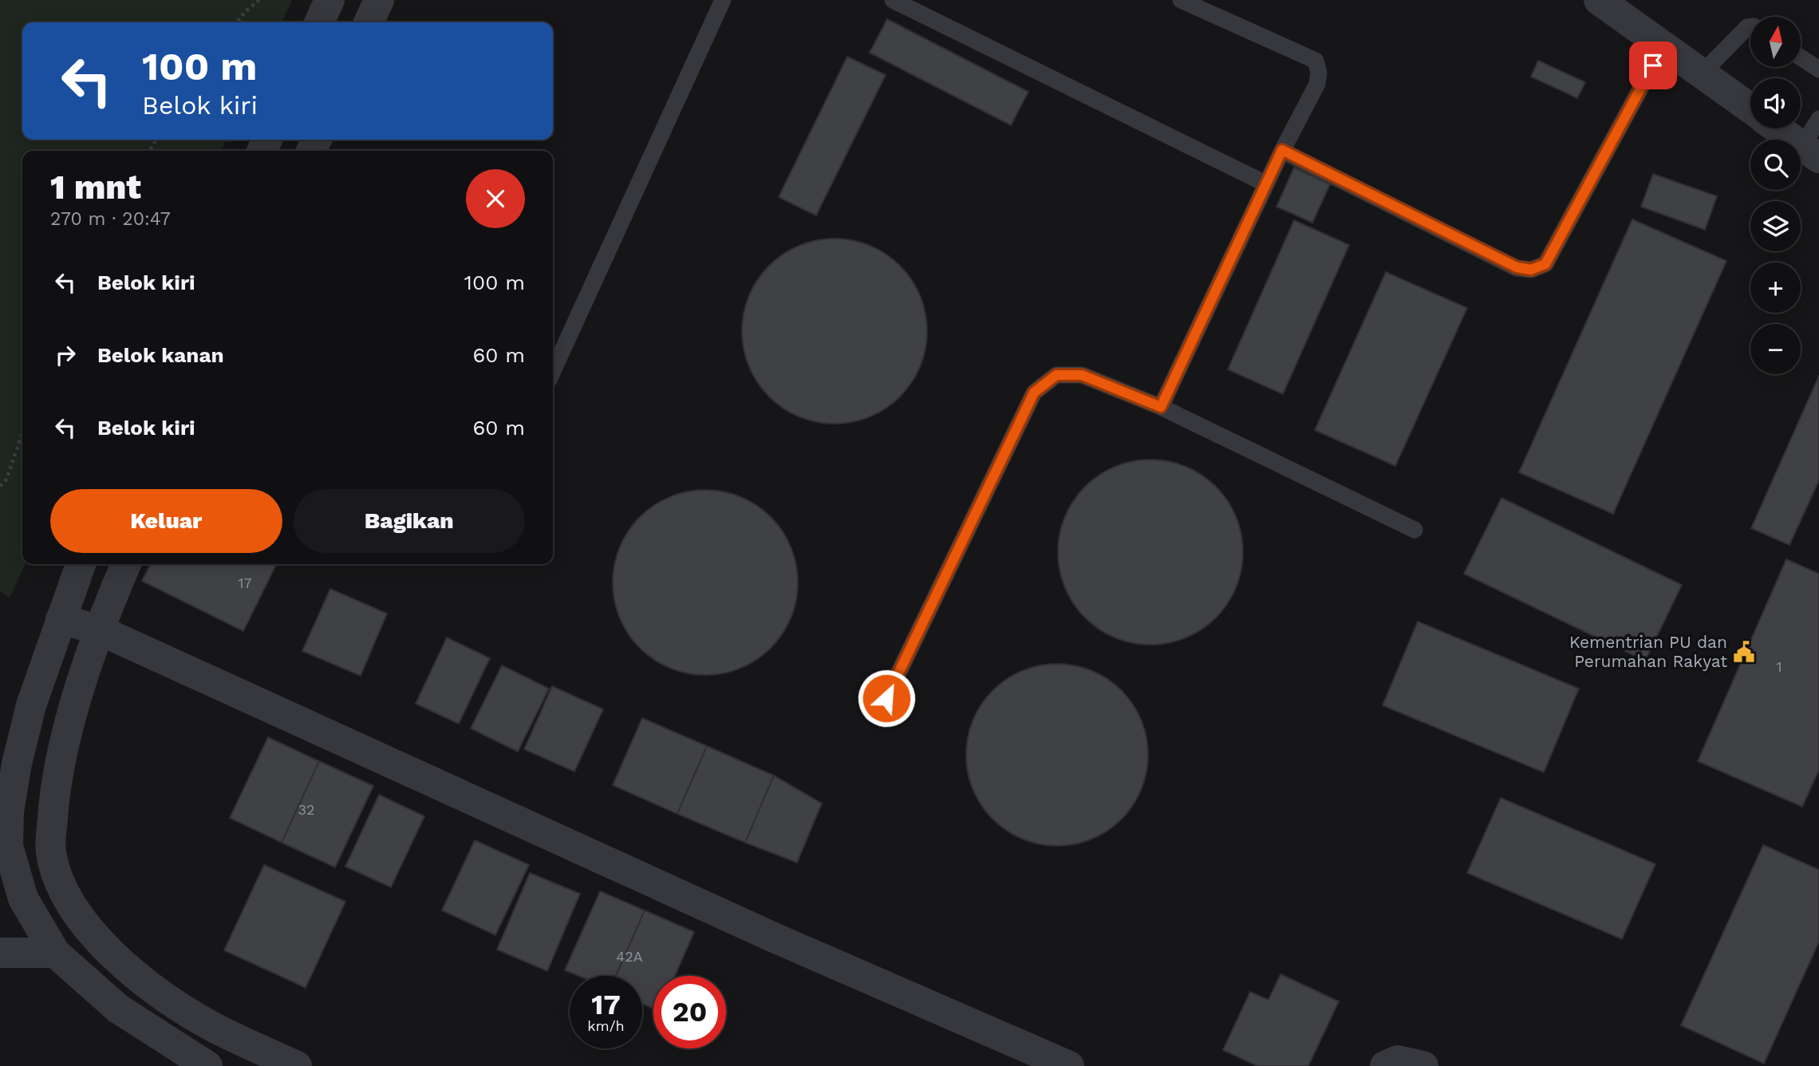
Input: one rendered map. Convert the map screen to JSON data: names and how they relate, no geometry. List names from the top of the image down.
{
  "places": {
    "public building": ["Kementrian PU dan Perumahan Rakyat"]
  },
  "house_numbers": [
    "17",
    "1",
    "32",
    "42A"
  ],
  "north": "top",
  "page": {
    "map_buttons": ["+", "−"],
    "turn": ["100 m", "Belok kiri"],
    "heading": ["1 mnt", "270 m · 20:47"],
    "list": [
      {
        "name": "Belok kiri",
        "value": "100 m"
      },
      {
        "name": "Belok kanan",
        "value": "60 m"
      },
      {
        "name": "Belok kiri",
        "value": "60 m"
      }
    ],
    "buttons": ["Keluar", "Bagikan"],
    "speed": "17 km/h",
    "limit": "20"
  }
}
